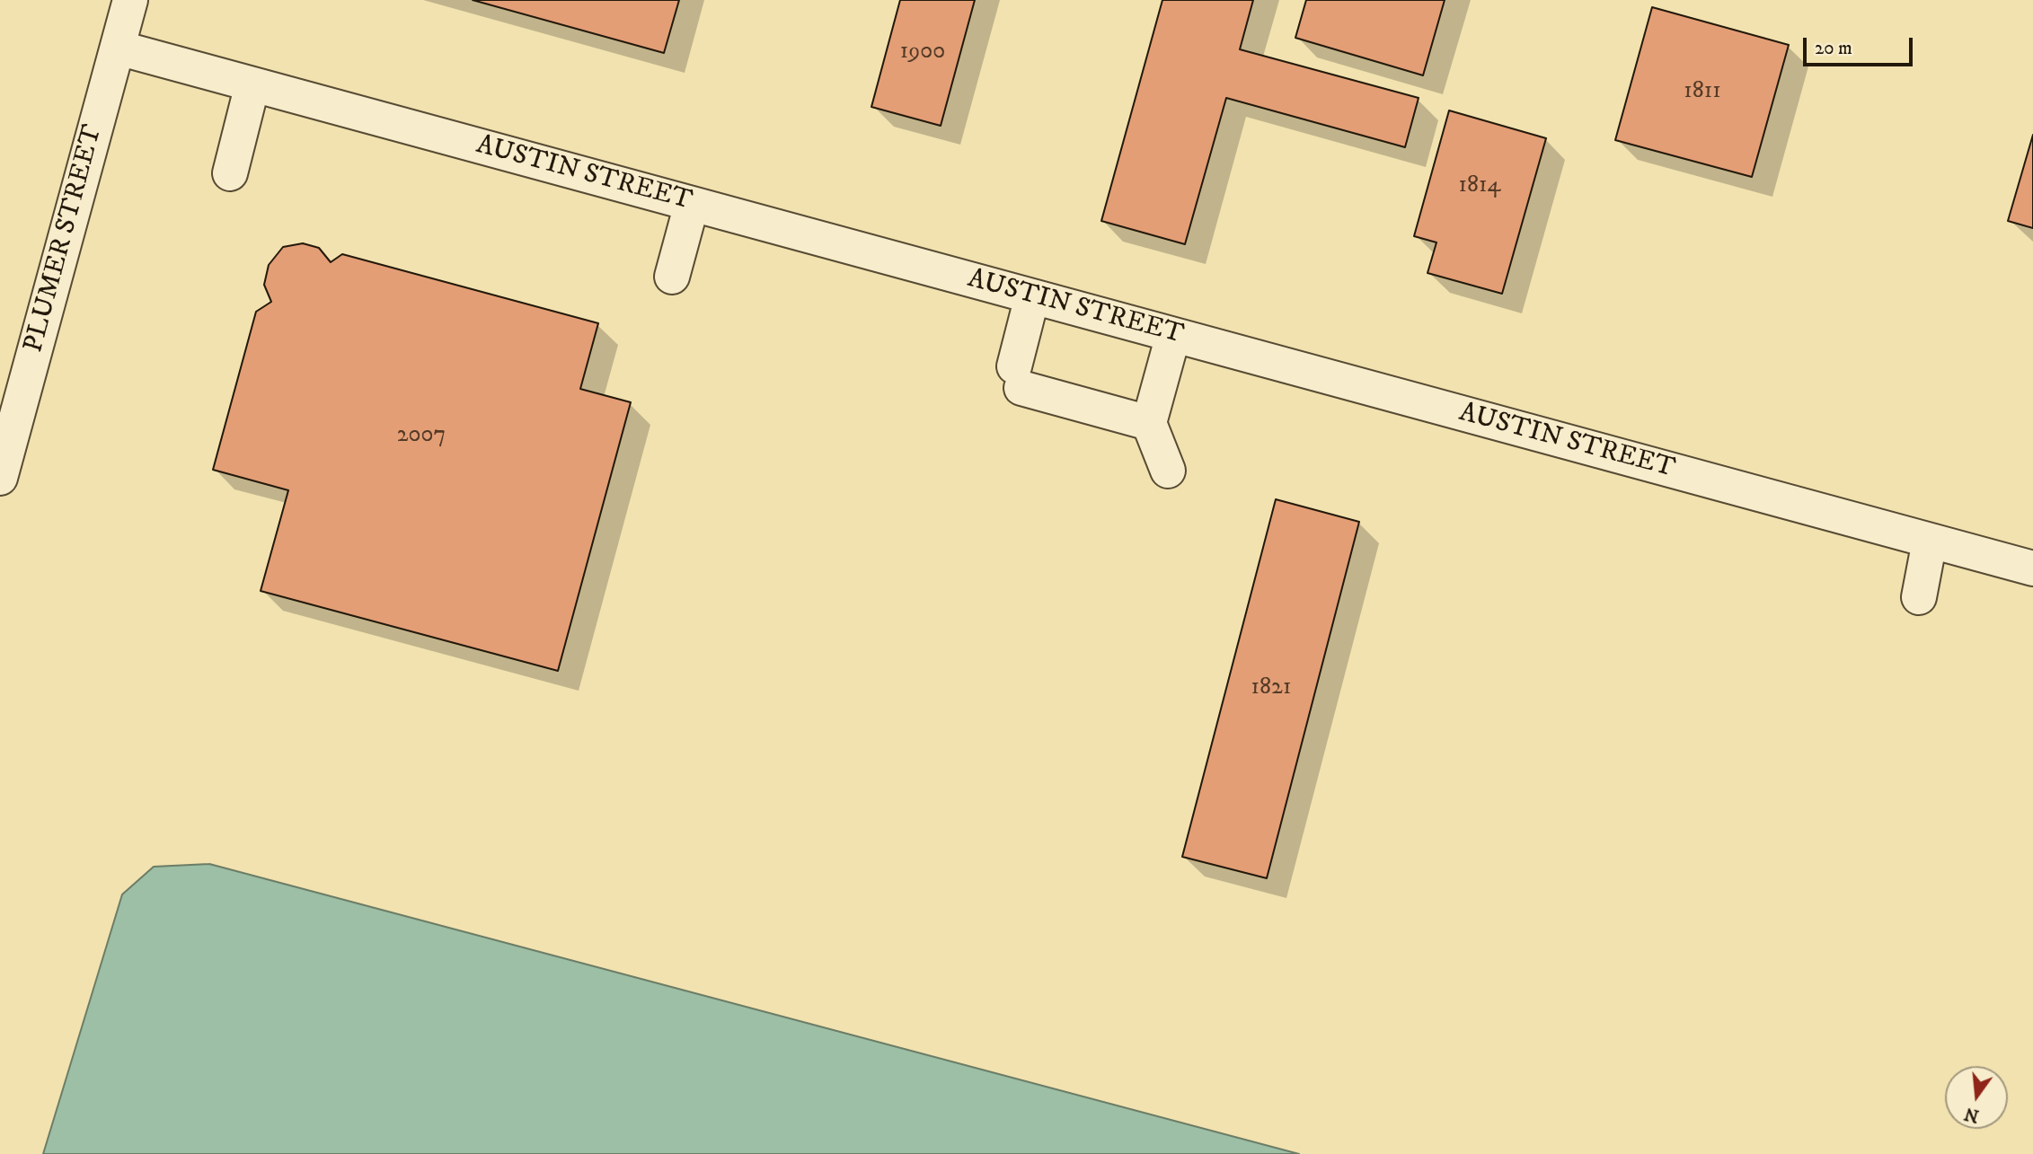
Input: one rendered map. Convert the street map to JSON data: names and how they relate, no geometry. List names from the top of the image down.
{
  "streets": {
    "street": ["AUSTIN STREET", "PLUMER STREET"]
  },
  "crossings": [
    ["AUSTIN STREET", "PLUMER STREET"]
  ],
  "house_numbers": [
    "1900",
    "1811",
    "1814",
    "2007",
    "1821"
  ],
  "scale_bar": "20 m",
  "north": "bottom"
}
